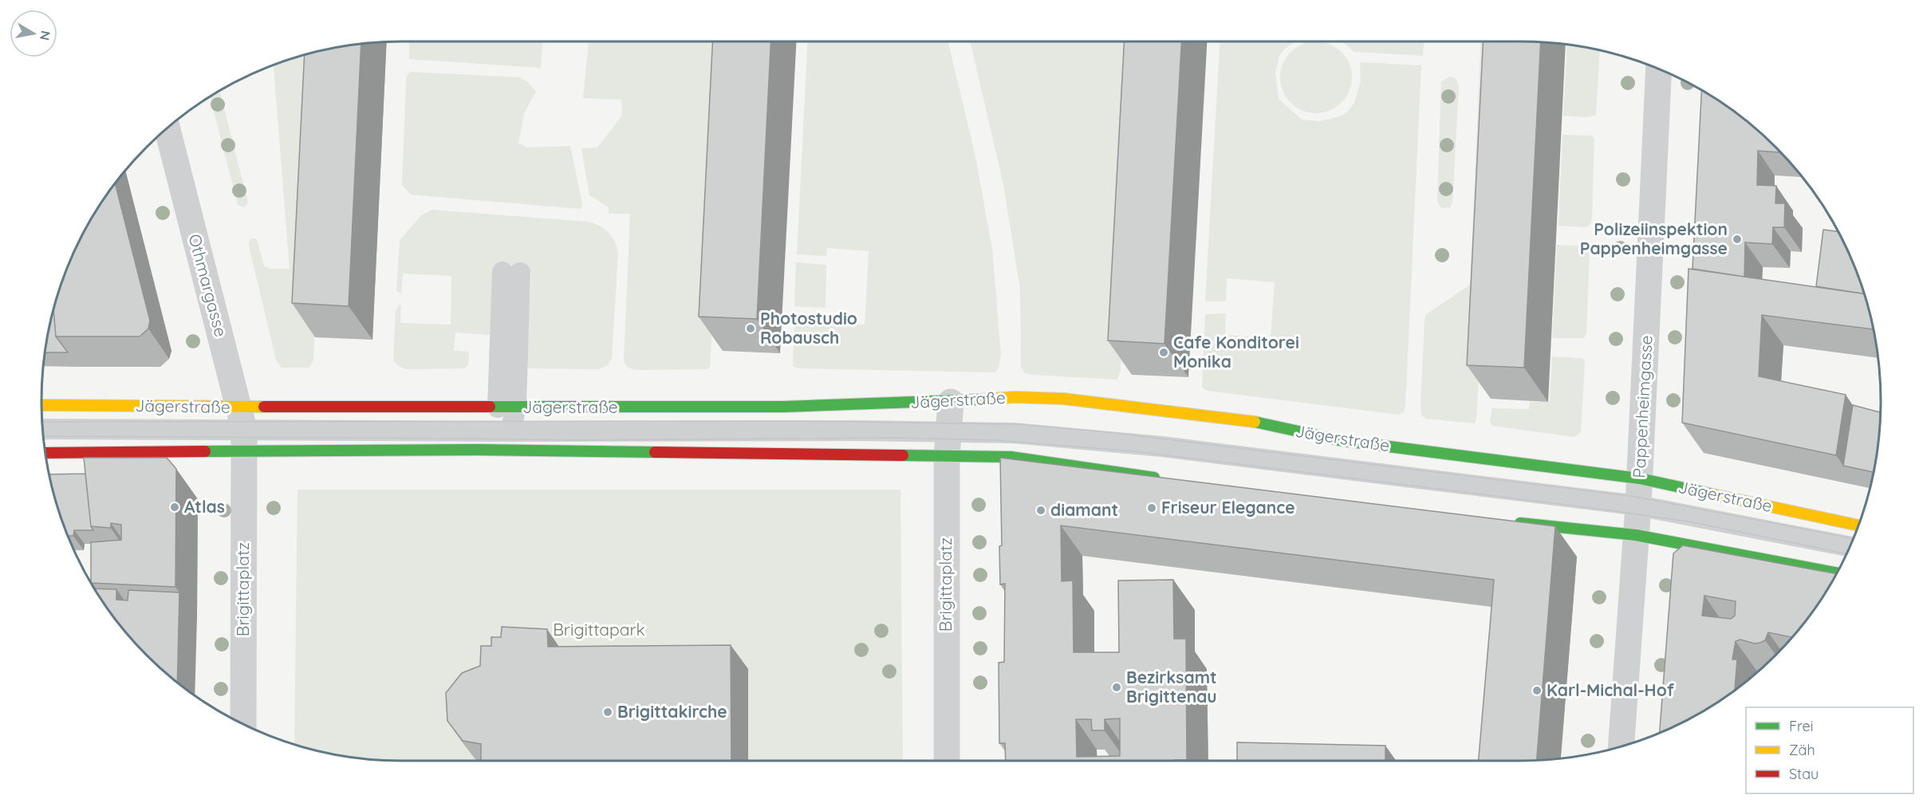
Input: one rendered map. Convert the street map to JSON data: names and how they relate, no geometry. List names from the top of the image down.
{
  "streets": {
    "main road": ["Jägerstraße"],
    "street": ["Othmargasse", "Pappenheimgasse", "Brigittaplatz"]
  },
  "crossings": [
    ["Othmargasse", "Jägerstraße"],
    ["Othmargasse", "Brigittaplatz"],
    ["Jägerstraße", "Pappenheimgasse"],
    ["Jägerstraße", "Brigittaplatz"]
  ],
  "parks": ["Brigittapark"],
  "places": [
    "Polizeiinspektion Pappenheimgasse",
    "Photostudio Robausch",
    "Cafe Konditorei Monika",
    "Atlas",
    "Friseur Elegance",
    "diamant",
    "Bezirksamt Brigittenau",
    "Karl-Michal-Hof",
    "Brigittakirche"
  ],
  "legend": ["Frei", "Zäh", "Stau"],
  "north": "right"
}
